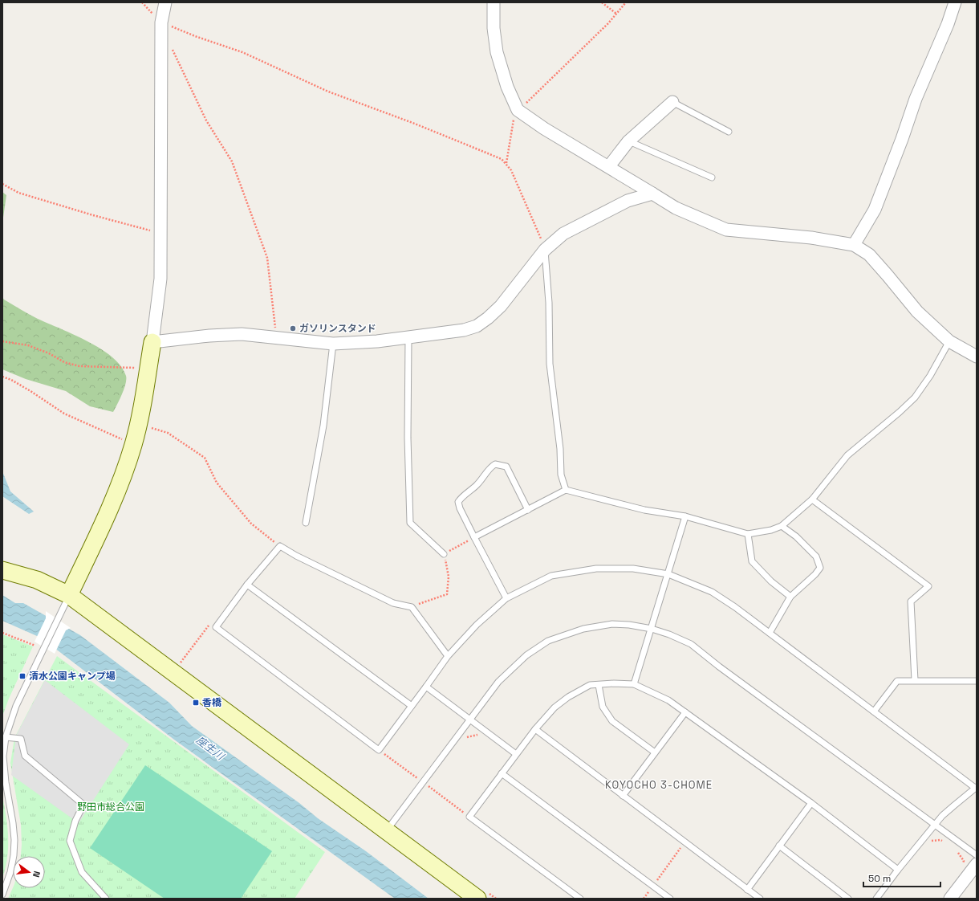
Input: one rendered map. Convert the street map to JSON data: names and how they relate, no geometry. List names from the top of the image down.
{
  "districts": ["KOYOCHO 3-CHOME"],
  "water": ["座生川"],
  "parks": ["野田市総合公園"],
  "places": {
    "other": ["ガソリンスタンド"],
    "transit": ["清水公園キャンプ場", "香橋"]
  },
  "scale_bar": "50 m",
  "north": "right"
}
